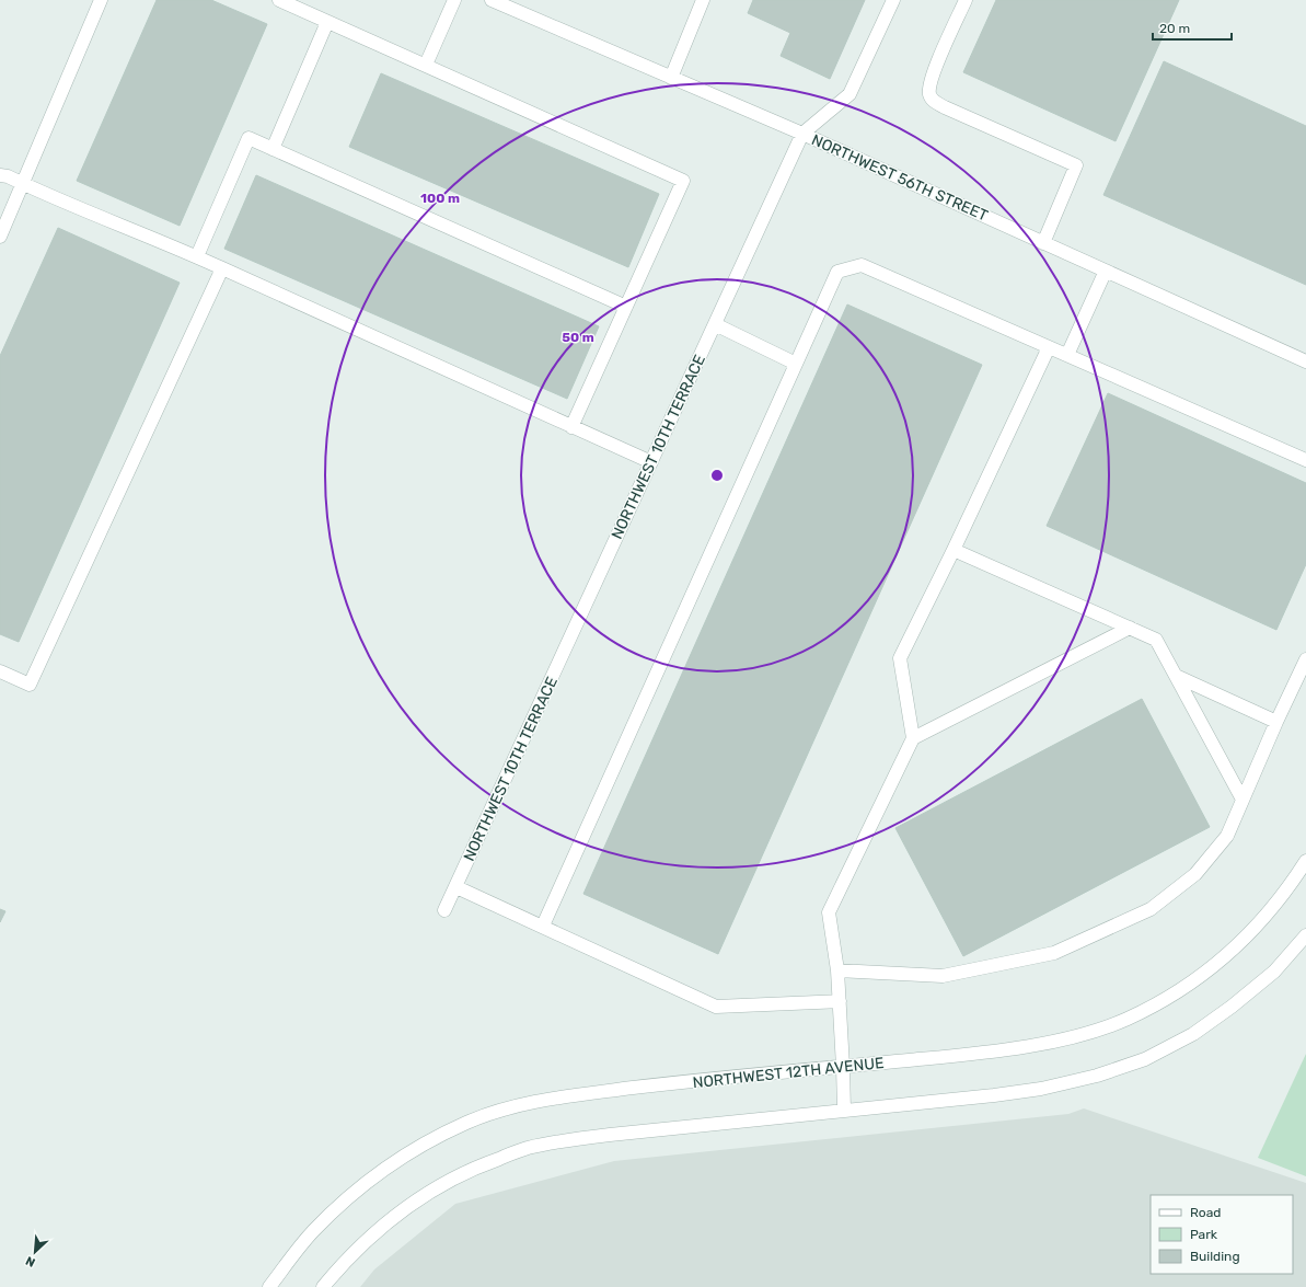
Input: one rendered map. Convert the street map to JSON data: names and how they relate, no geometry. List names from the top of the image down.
{
  "streets": {
    "street": ["NORTHWEST 56TH STREET", "NORTHWEST 10TH TERRACE", "NORTHWEST 12TH AVENUE"]
  },
  "crossings": [
    ["NORTHWEST 56TH STREET", "NORTHWEST 10TH TERRACE"]
  ],
  "legend": ["Road", "Park", "Building"],
  "scale_bar": "20 m",
  "north": "bottom left",
  "rings": ["100 m", "50 m"]
}
